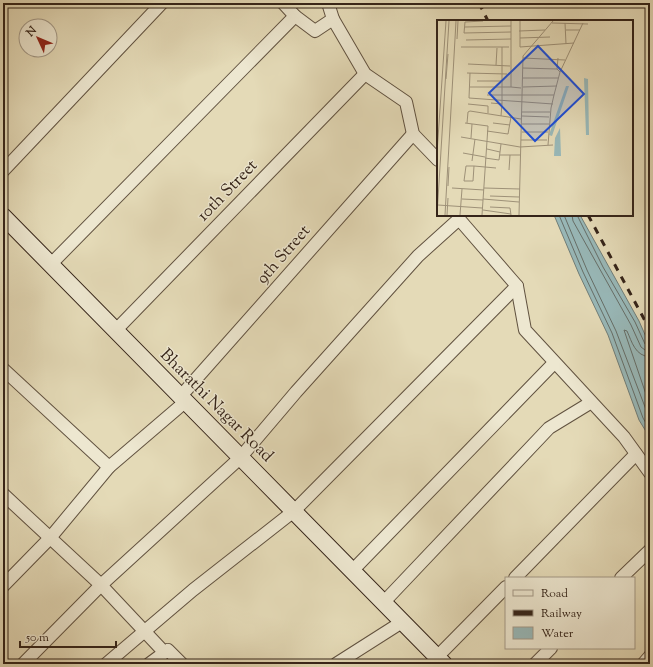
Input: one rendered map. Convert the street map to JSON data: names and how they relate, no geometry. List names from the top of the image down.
{
  "streets": {
    "main road": ["Bharathi Nagar Road"],
    "street": ["10th Street", "9th Street"]
  },
  "crossings": [
    ["10th Street", "Bharathi Nagar Road"],
    ["9th Street", "Bharathi Nagar Road"]
  ],
  "legend": ["Road", "Railway", "Water"],
  "scale_bar": "50 m",
  "north": "top left"
}
